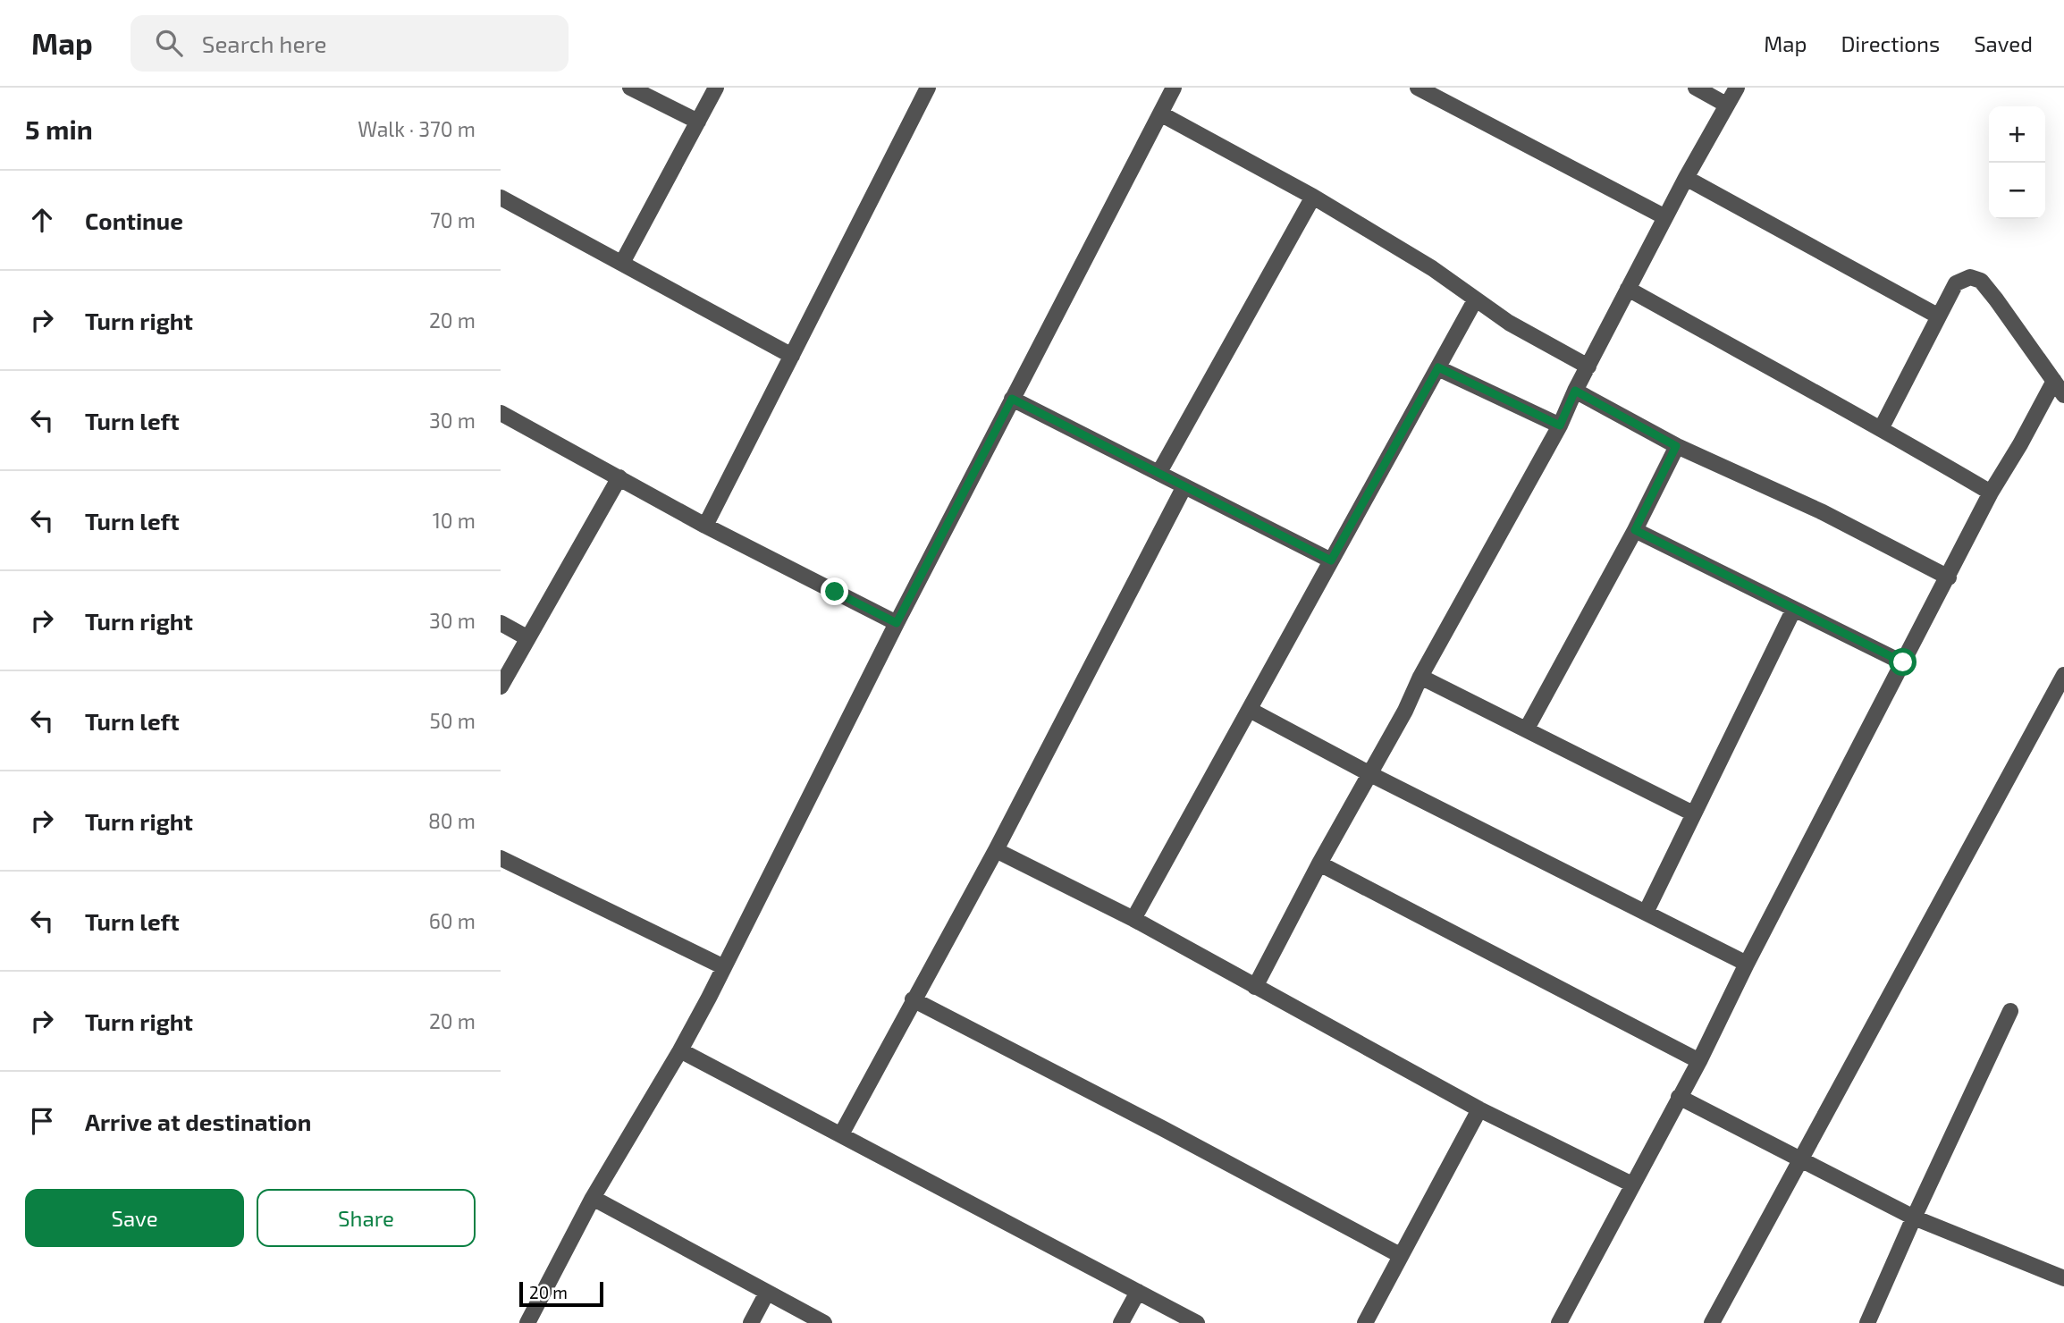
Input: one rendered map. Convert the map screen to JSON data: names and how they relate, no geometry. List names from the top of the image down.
{
  "scale_bar": "20 m",
  "page": {
    "header": "Map",
    "search": "Search here",
    "nav": ["Map", "Directions", "Saved"],
    "heading": ["5 min", "Walk · 370 m"],
    "map_buttons": ["+", "−"],
    "list": [
      ["Continue", "70 m"],
      ["Turn right", "20 m"],
      ["Turn left", "30 m"],
      ["Turn left", "10 m"],
      ["Turn right", "30 m"],
      ["Turn left", "50 m"],
      ["Turn right", "80 m"],
      ["Turn left", "60 m"],
      ["Turn right", "20 m"],
      "Arrive at destination"
    ],
    "buttons": ["Save", "Share"],
    "scale": "20 m"
  }
}
